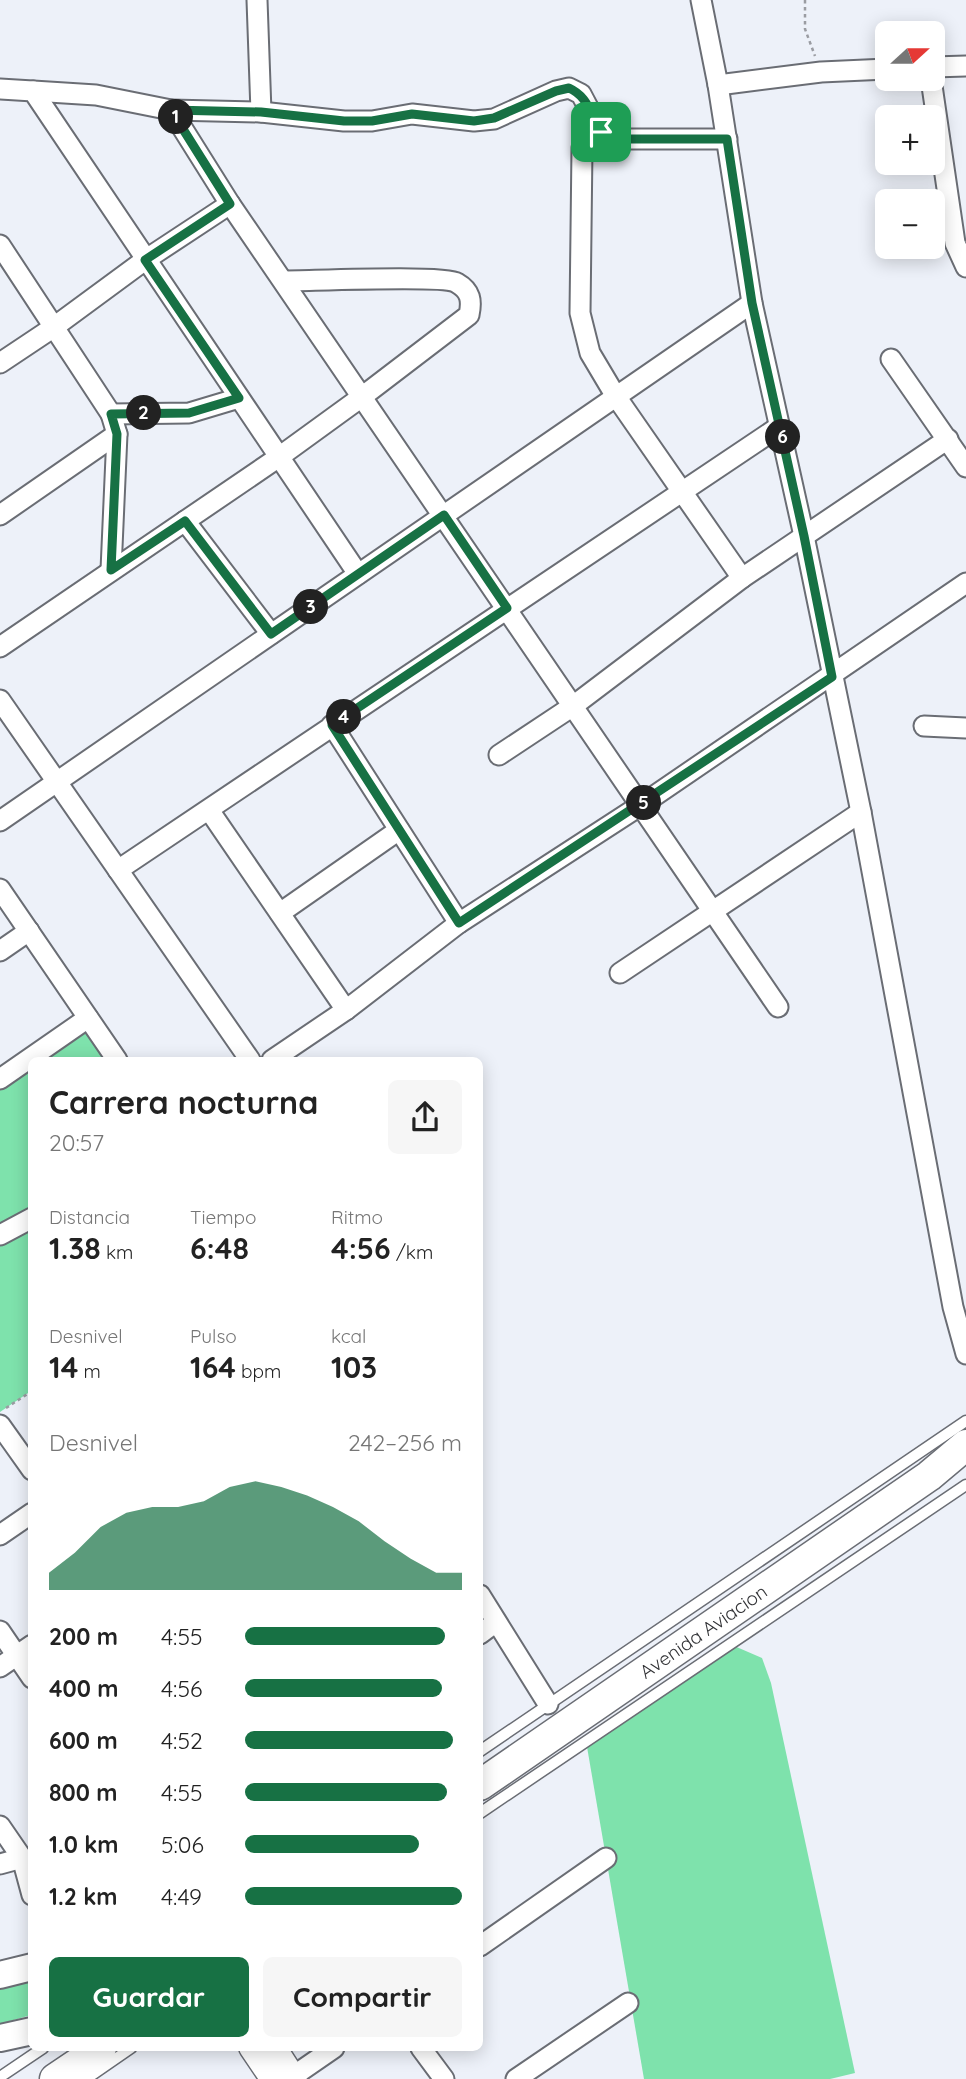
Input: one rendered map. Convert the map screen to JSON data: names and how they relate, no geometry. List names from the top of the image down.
{
  "streets": {
    "main road": ["Avenida Aviacion"]
  },
  "north": "right",
  "page": {
    "map_buttons": ["+", "−"],
    "pins": [
      "1",
      "2",
      "6",
      "3",
      "4",
      "5"
    ],
    "heading": ["Carrera nocturna", "20:57"],
    "stats": [
      ["Distancia", "1.38 km"],
      ["Tiempo", "6:48"],
      ["Ritmo", "4:56 /km"],
      ["Desnivel", "14 m"],
      ["Pulso", "164 bpm"],
      ["kcal", "103"]
    ],
    "chart": ["Desnivel", "242–256 m"],
    "list": [
      {
        "name": "200 m",
        "note": "4:55"
      },
      {
        "name": "400 m",
        "note": "4:56"
      },
      {
        "name": "600 m",
        "note": "4:52"
      },
      {
        "name": "800 m",
        "note": "4:55"
      },
      {
        "name": "1.0 km",
        "note": "5:06"
      },
      {
        "name": "1.2 km",
        "note": "4:49"
      }
    ],
    "buttons": ["Guardar", "Compartir"]
  }
}
